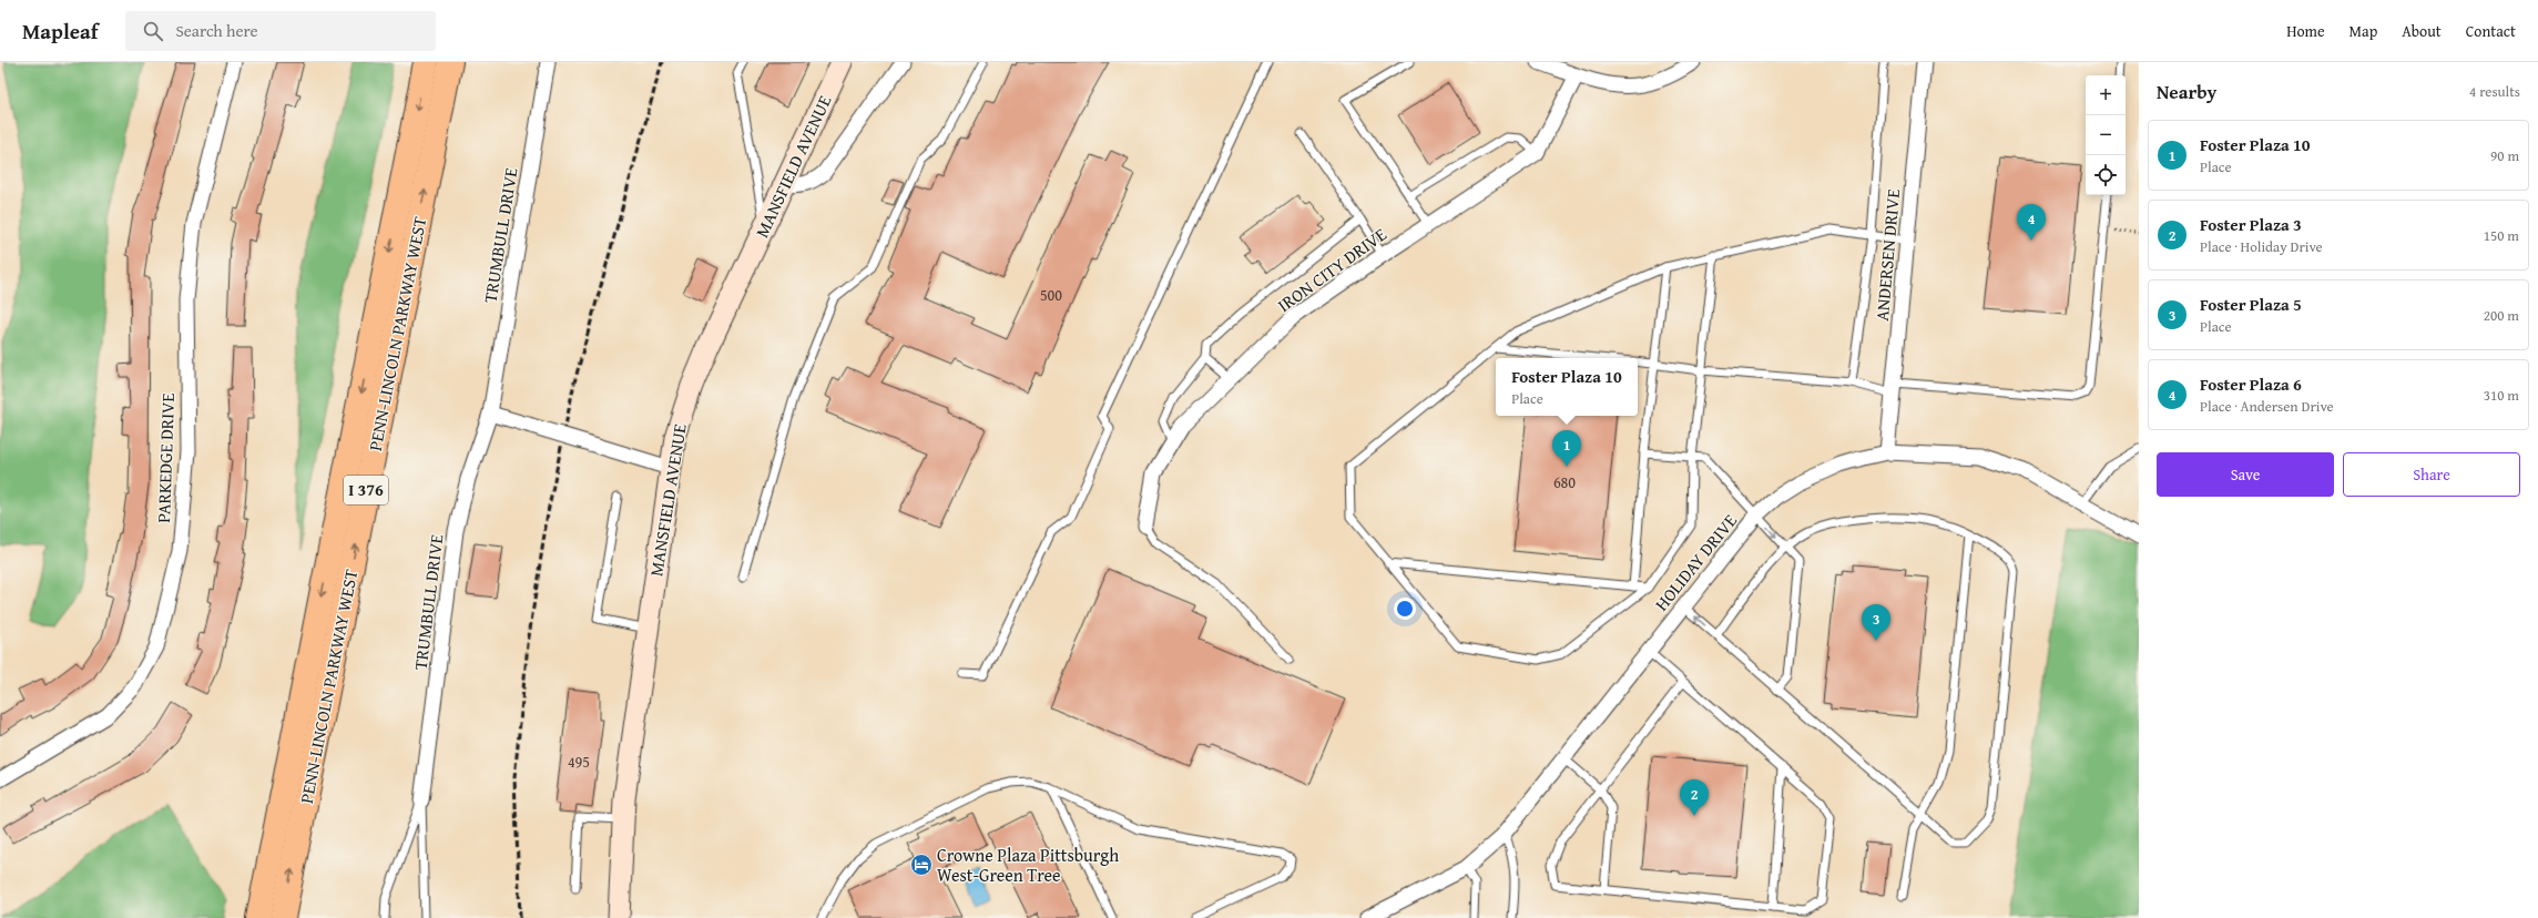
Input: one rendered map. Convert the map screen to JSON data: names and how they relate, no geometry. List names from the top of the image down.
{
  "streets": {
    "highway": ["PENN-LINCOLN PARKWAY WEST", "I 376"],
    "main road": ["MANSFIELD AVENUE"],
    "street": [
      "TRUMBULL DRIVE",
      "ANDERSEN DRIVE",
      "IRON CITY DRIVE",
      "PARKEDGE DRIVE",
      "HOLIDAY DRIVE"
    ]
  },
  "crossings": [
    ["ANDERSEN DRIVE", "HOLIDAY DRIVE"]
  ],
  "places": {
    "hotel": ["Crowne Plaza Pittsburgh West-Green Tree"]
  },
  "house_numbers": ["500", "680", "495"],
  "page": {
    "header": "Mapleaf",
    "search": "Search here",
    "nav": [
      "Home",
      "Map",
      "About",
      "Contact"
    ],
    "heading": ["Nearby", "4 results"],
    "map_buttons": ["+", "−"],
    "list": [
      {
        "mark": "1",
        "name": "Foster Plaza 10",
        "note": "Place",
        "value": "90 m"
      },
      {
        "mark": "2",
        "name": "Foster Plaza 3",
        "note": "Place · Holiday Drive",
        "value": "150 m"
      },
      {
        "mark": "3",
        "name": "Foster Plaza 5",
        "note": "Place",
        "value": "200 m"
      },
      {
        "mark": "4",
        "name": "Foster Plaza 6",
        "note": "Place · Andersen Drive",
        "value": "310 m"
      }
    ],
    "pins": [
      "4",
      "1",
      "3",
      "2"
    ],
    "popup": ["Foster Plaza 10", "Place"],
    "buttons": ["Save", "Share"]
  }
}
